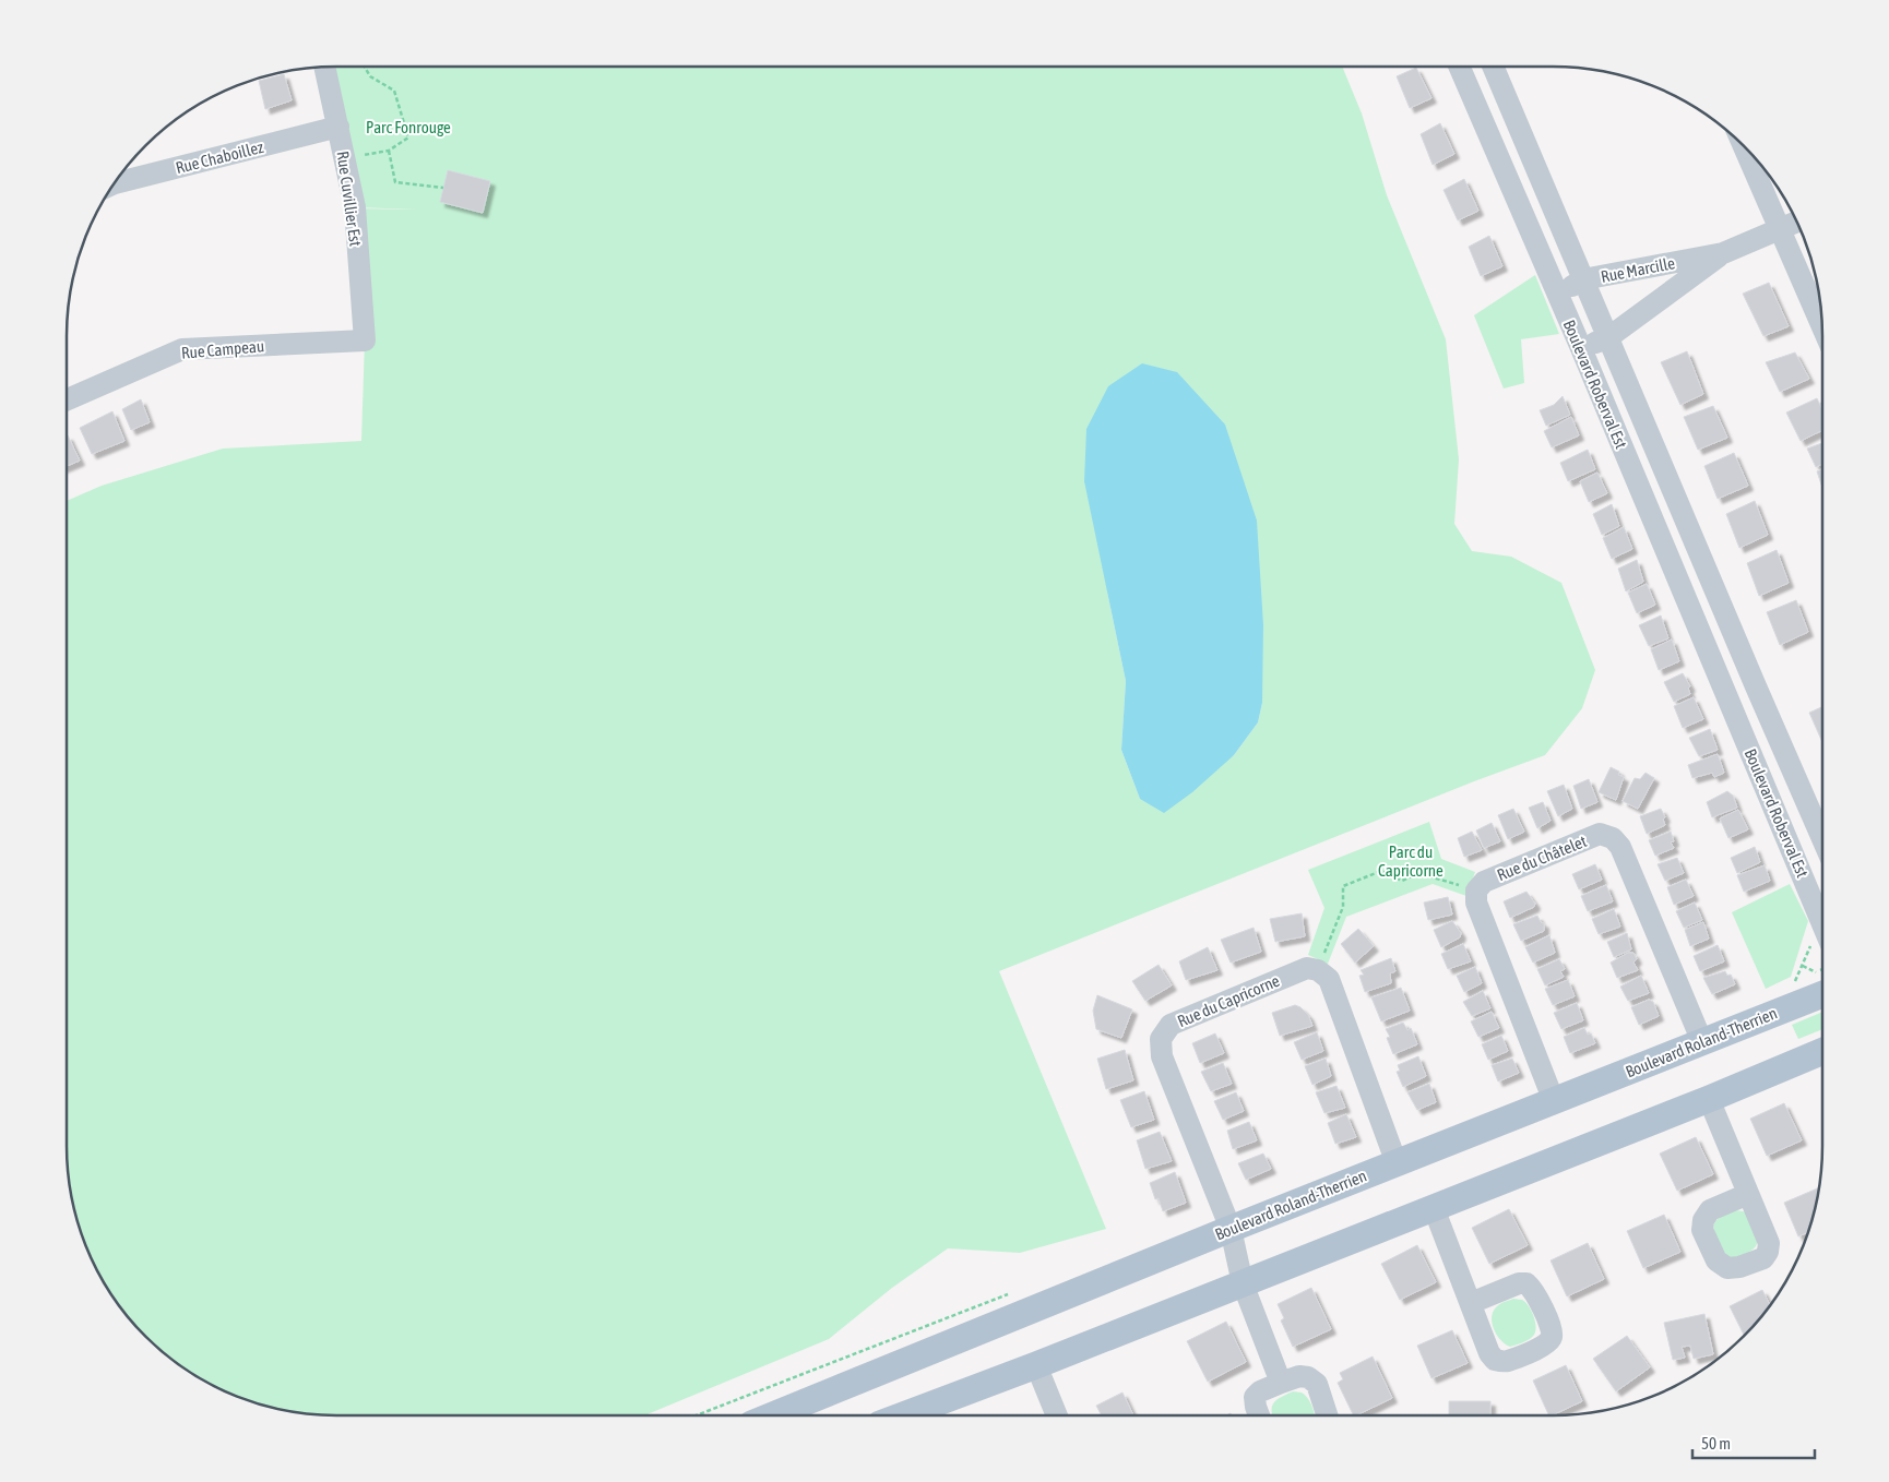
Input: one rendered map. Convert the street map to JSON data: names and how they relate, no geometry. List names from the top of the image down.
{
  "streets": {
    "main road": ["Boulevard Roland-Therrien"],
    "street": [
      "Rue Chaboillez",
      "Rue Cuvillier Est",
      "Rue Marcille",
      "Rue Campeau",
      "Boulevard Roberval Est",
      "Rue du Châtelet",
      "Rue du Capricorne"
    ]
  },
  "crossings": [
    ["Rue Chaboillez", "Rue Cuvillier Est"],
    ["Rue Cuvillier Est", "Rue Campeau"],
    ["Rue Marcille", "Boulevard Roberval Est"],
    ["Rue du Châtelet", "Boulevard Roland-Therrien"],
    ["Rue du Capricorne", "Boulevard Roland-Therrien"]
  ],
  "parks": ["Parc Fonrouge", "Parc du Capricorne"],
  "scale_bar": "50 m"
}
